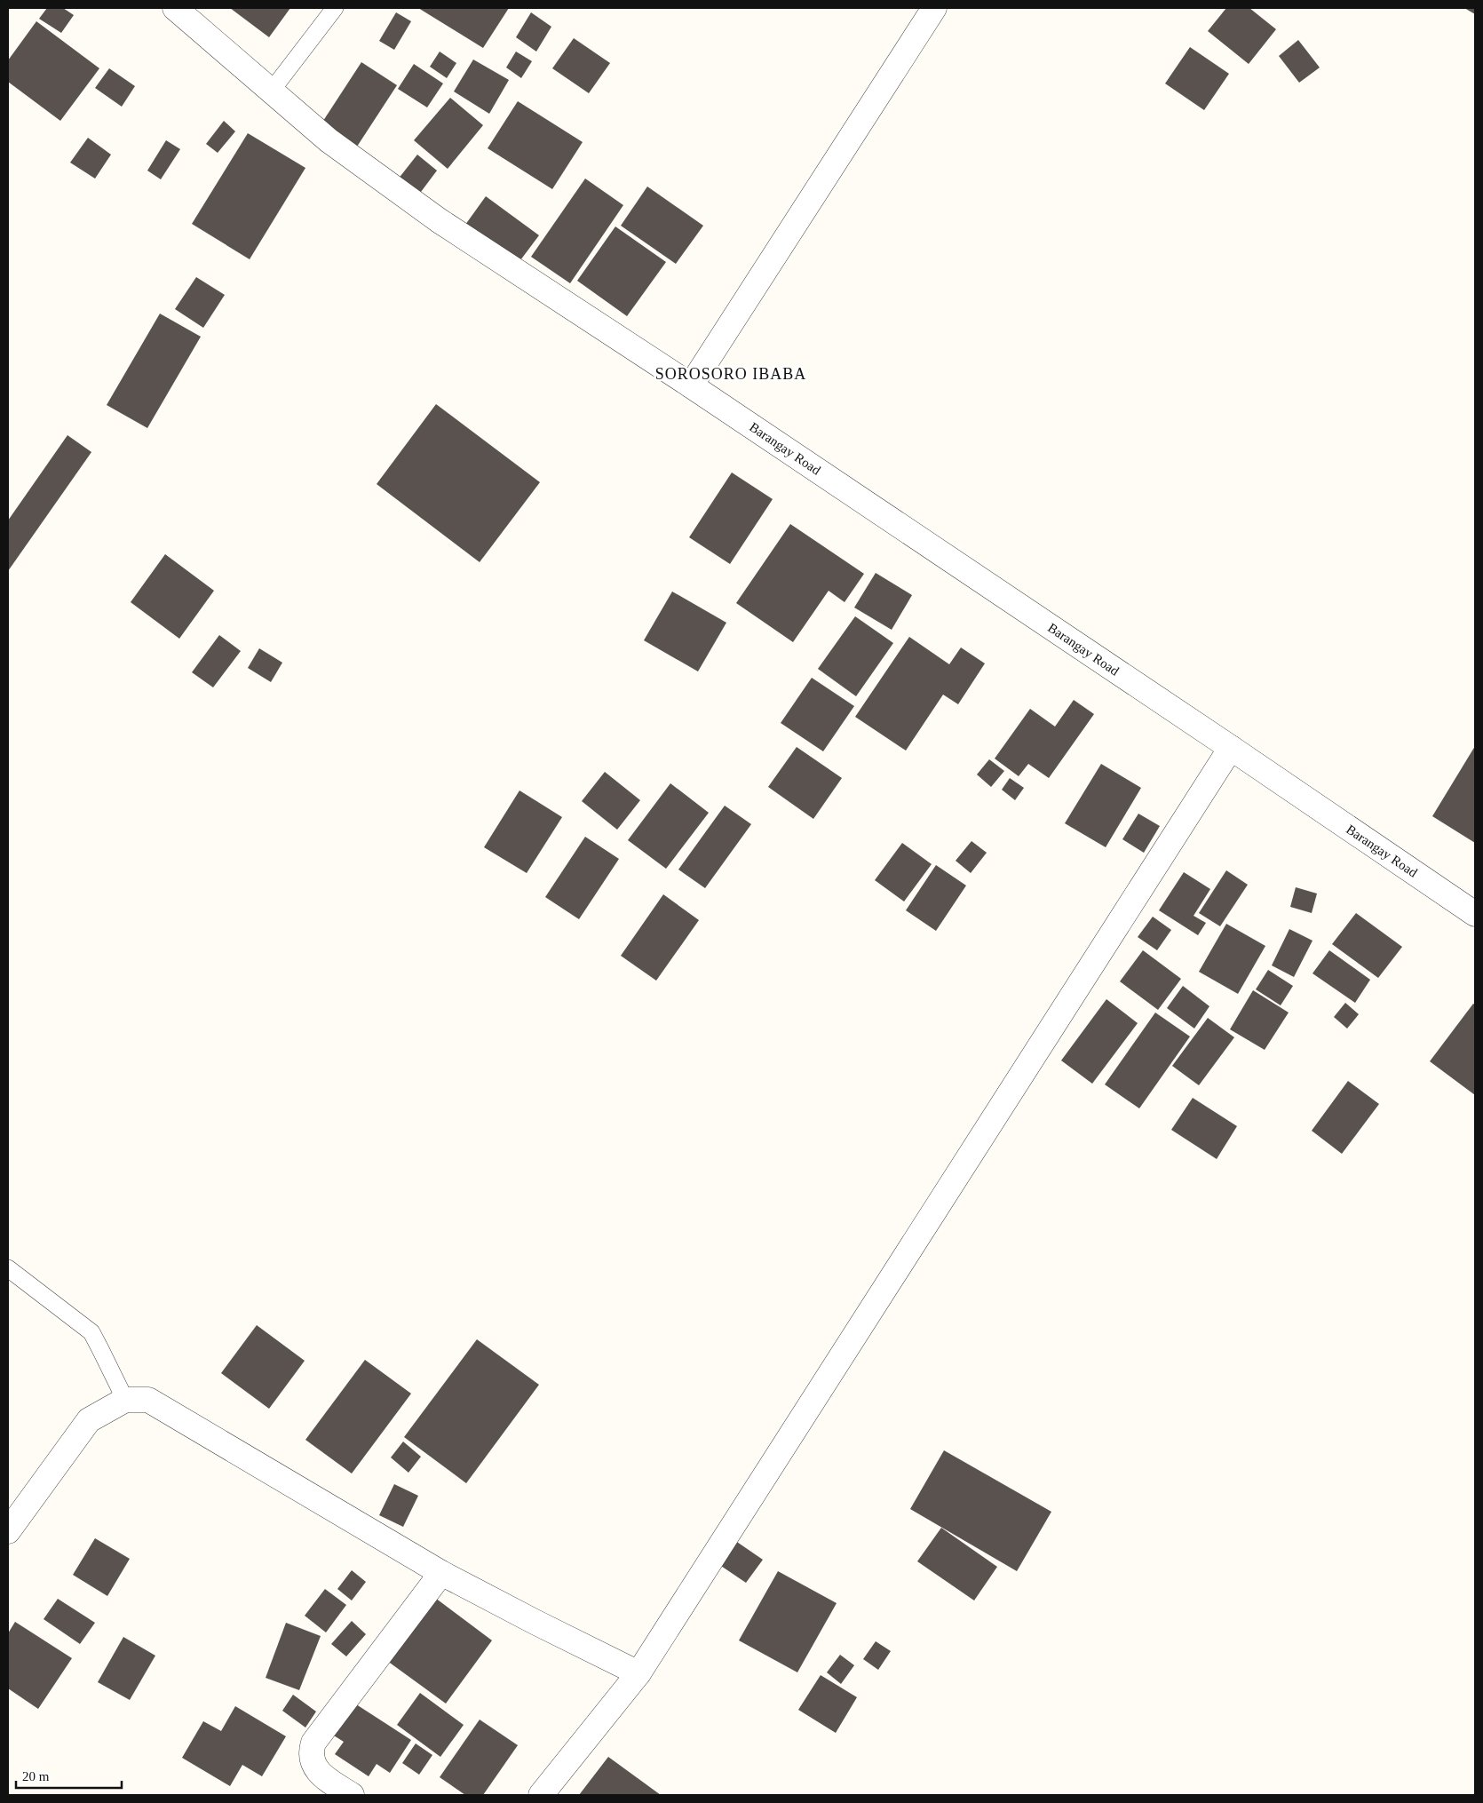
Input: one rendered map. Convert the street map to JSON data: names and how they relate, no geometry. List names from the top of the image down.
{
  "streets": {
    "street": ["Barangay Road"]
  },
  "districts": ["SOROSORO IBABA"],
  "scale_bar": "20 m"
}
